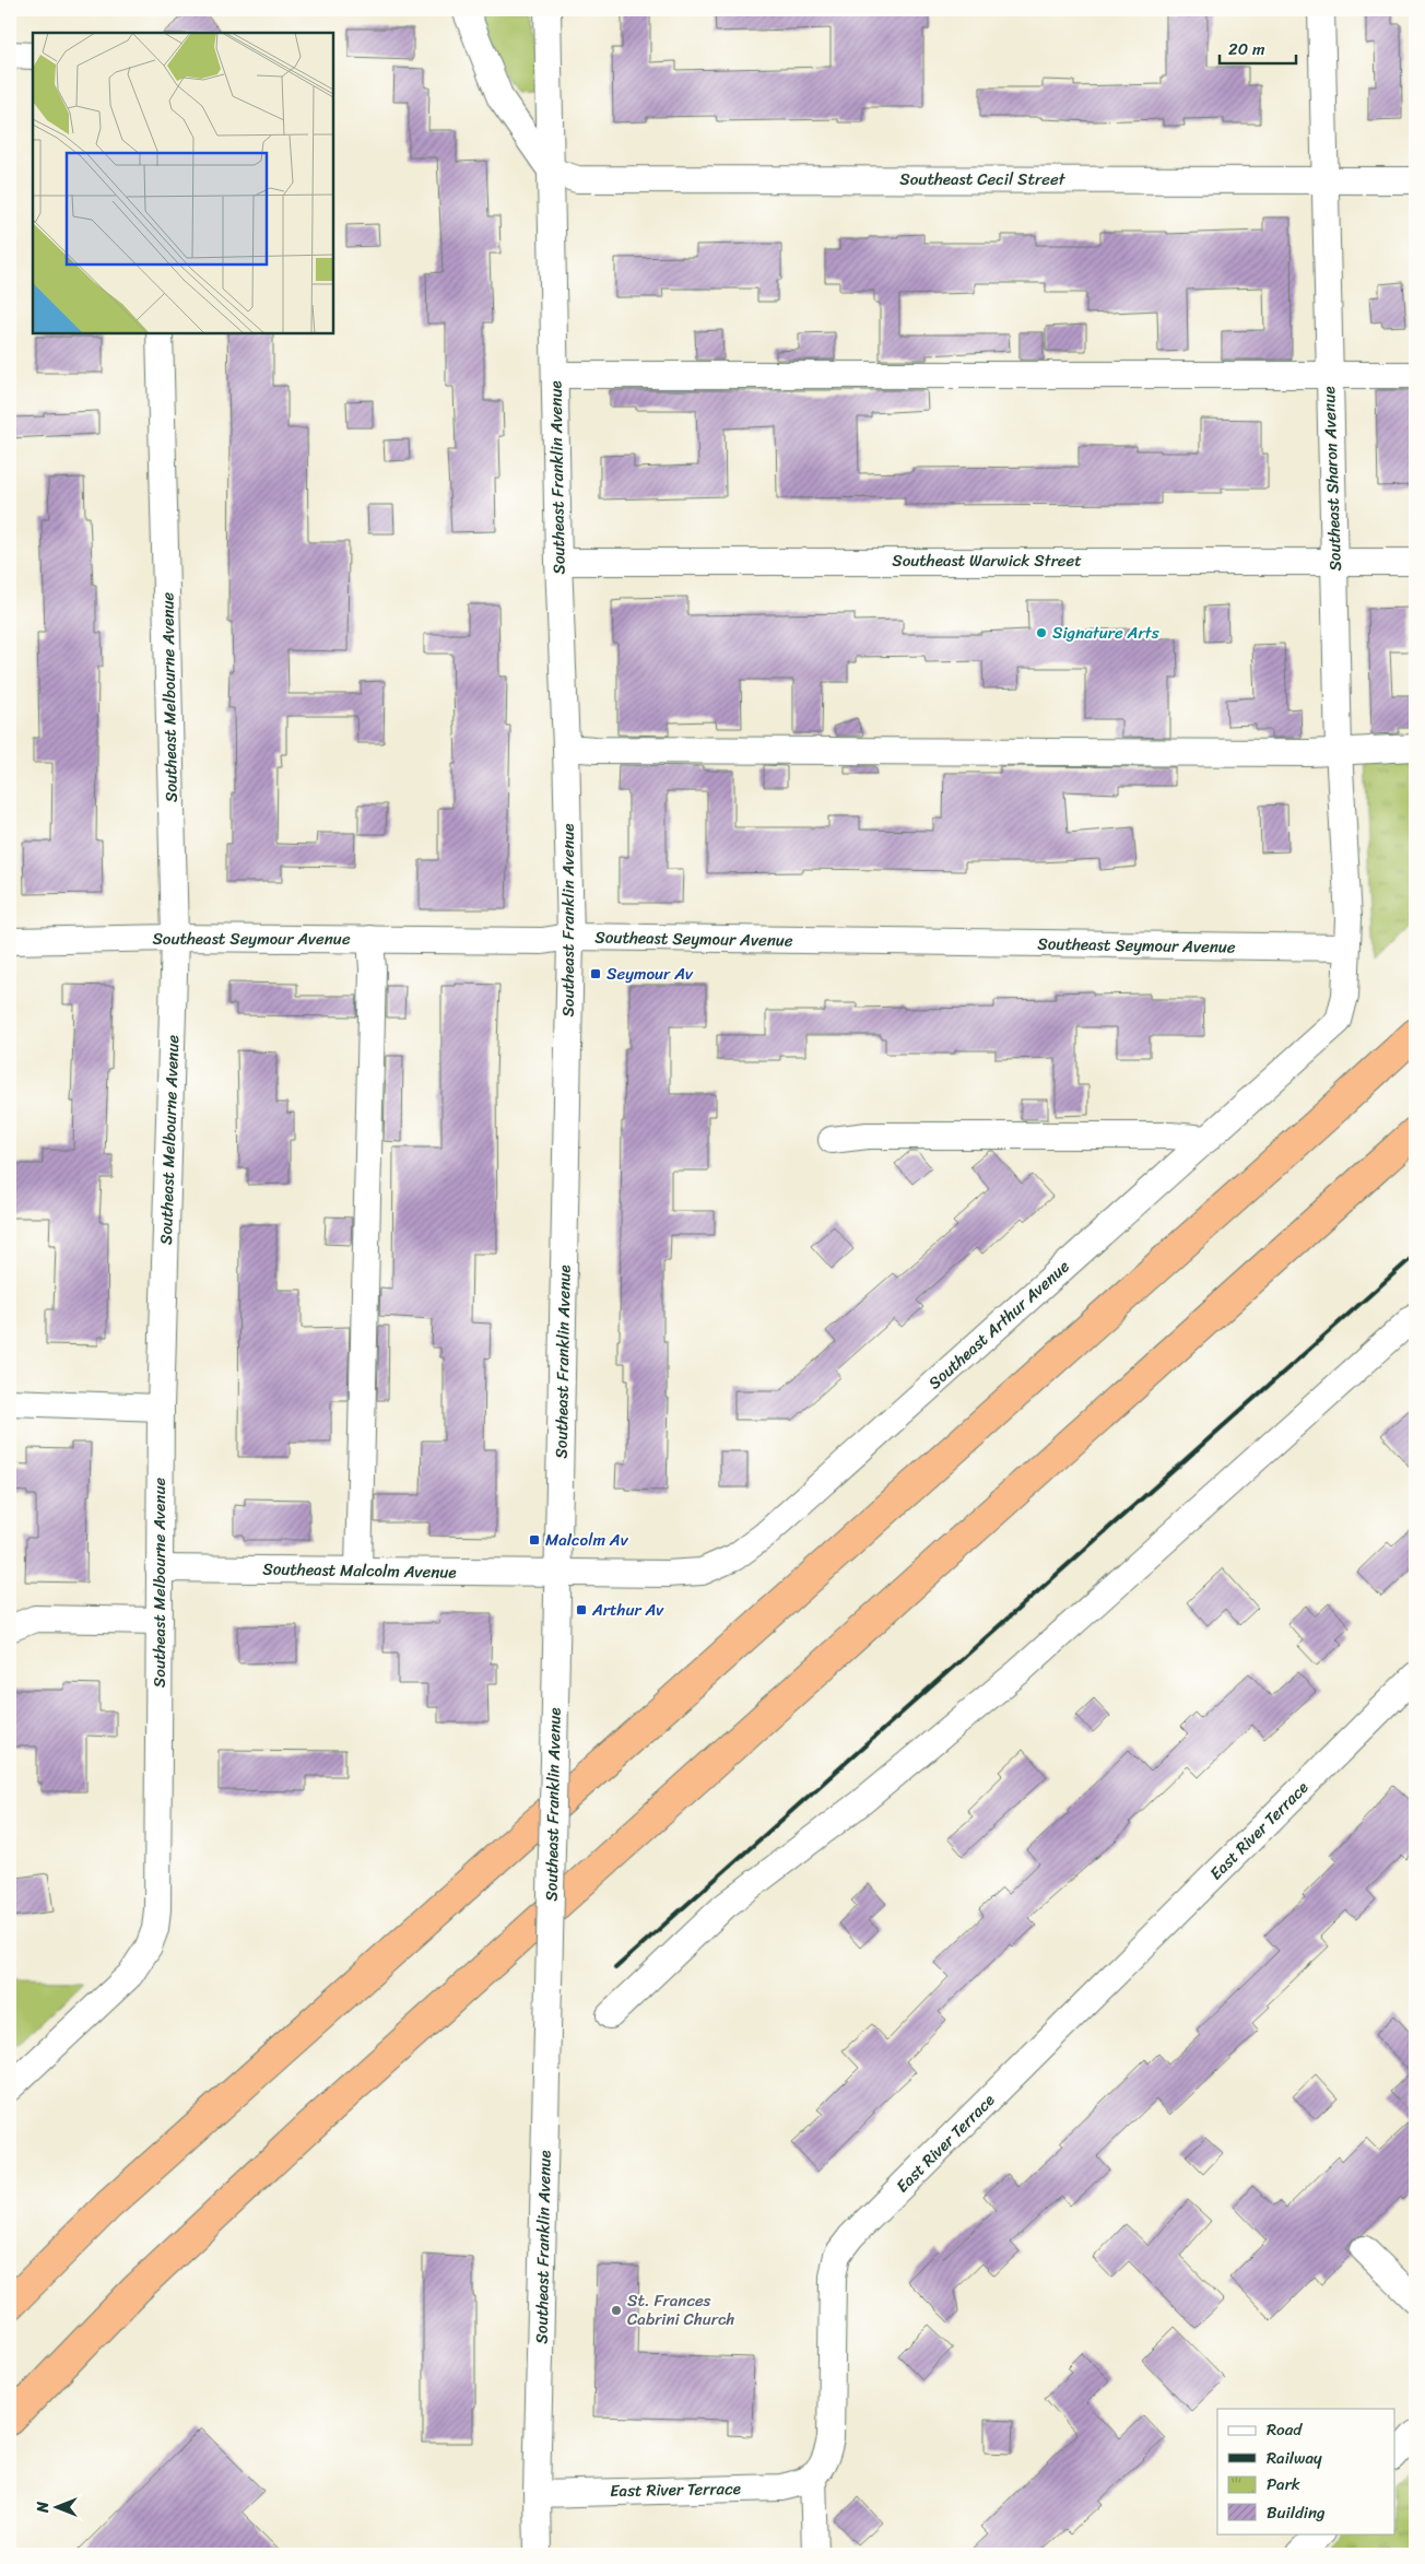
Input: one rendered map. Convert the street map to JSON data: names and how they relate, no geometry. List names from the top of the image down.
{
  "streets": {
    "street": [
      "Southeast Cecil Street",
      "Southeast Franklin Avenue",
      "Southeast Sharon Avenue",
      "Southeast Warwick Street",
      "Southeast Melbourne Avenue",
      "Southeast Seymour Avenue",
      "Southeast Arthur Avenue",
      "Southeast Malcolm Avenue",
      "East River Terrace"
    ]
  },
  "crossings": [
    ["Southeast Cecil Street", "Southeast Franklin Avenue"],
    ["Southeast Cecil Street", "Southeast Sharon Avenue"],
    ["Southeast Franklin Avenue", "Southeast Warwick Street"],
    ["Southeast Franklin Avenue", "Southeast Seymour Avenue"],
    ["Southeast Franklin Avenue", "Southeast Arthur Avenue"],
    ["Southeast Franklin Avenue", "Southeast Malcolm Avenue"],
    ["Southeast Franklin Avenue", "East River Terrace"],
    ["Southeast Sharon Avenue", "Southeast Warwick Street"],
    ["Southeast Sharon Avenue", "Southeast Seymour Avenue"],
    ["Southeast Sharon Avenue", "Southeast Arthur Avenue"],
    ["Southeast Melbourne Avenue", "Southeast Seymour Avenue"],
    ["Southeast Melbourne Avenue", "Southeast Malcolm Avenue"],
    ["Southeast Seymour Avenue", "Southeast Arthur Avenue"],
    ["Southeast Arthur Avenue", "Southeast Malcolm Avenue"]
  ],
  "places": {
    "other": ["Signature Arts", "St. Frances Cabrini Church"],
    "transit": ["Seymour Av", "Malcolm Av", "Arthur Av"]
  },
  "legend": [
    "Road",
    "Railway",
    "Park",
    "Building"
  ],
  "scale_bar": "20 m",
  "north": "left"
}
